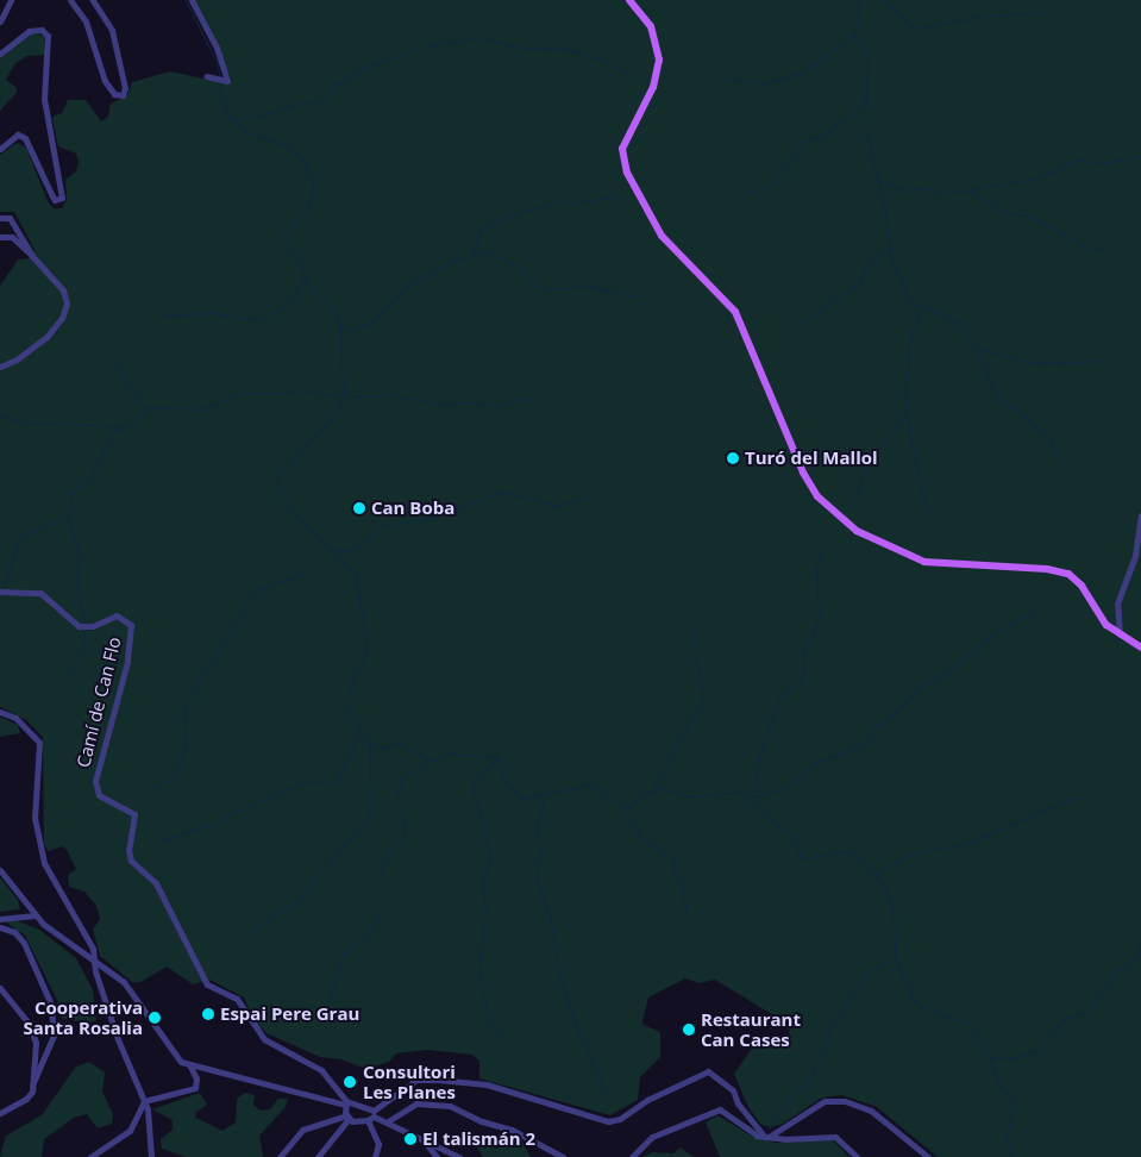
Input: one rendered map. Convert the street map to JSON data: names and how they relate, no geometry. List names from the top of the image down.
{
  "streets": {
    "street": ["Camí de Can Flo"]
  },
  "places": [
    "Turó del Mallol",
    "Can Boba",
    "Espai Pere Grau",
    "Cooperativa Santa Rosalia",
    "Restaurant Can Cases",
    "Consultori Les Planes",
    "El talismán 2"
  ]
}
